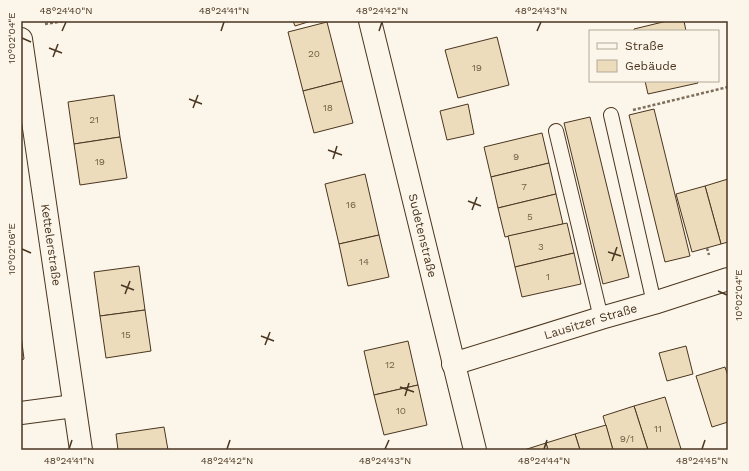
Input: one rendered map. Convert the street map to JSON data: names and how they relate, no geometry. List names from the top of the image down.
{
  "streets": {
    "street": ["Sudetenstraße", "Kettelerstraße", "Lausitzer Straße"]
  },
  "crossings": [
    ["Sudetenstraße", "Lausitzer Straße"]
  ],
  "house_numbers": [
    "20",
    "19",
    "18",
    "21",
    "9",
    "19",
    "7",
    "16",
    "5",
    "3",
    "14",
    "1",
    "15",
    "12",
    "10",
    "11",
    "9/1"
  ],
  "legend": ["Straße", "Gebäude"],
  "coordinates": [
    "48°24'40\"N",
    "48°24'41\"N",
    "48°24'42\"N",
    "48°24'43\"N",
    "10°02'04\"E",
    "10°02'06\"E",
    "48°24'44\"N",
    "48°24'45\"N"
  ]
}
